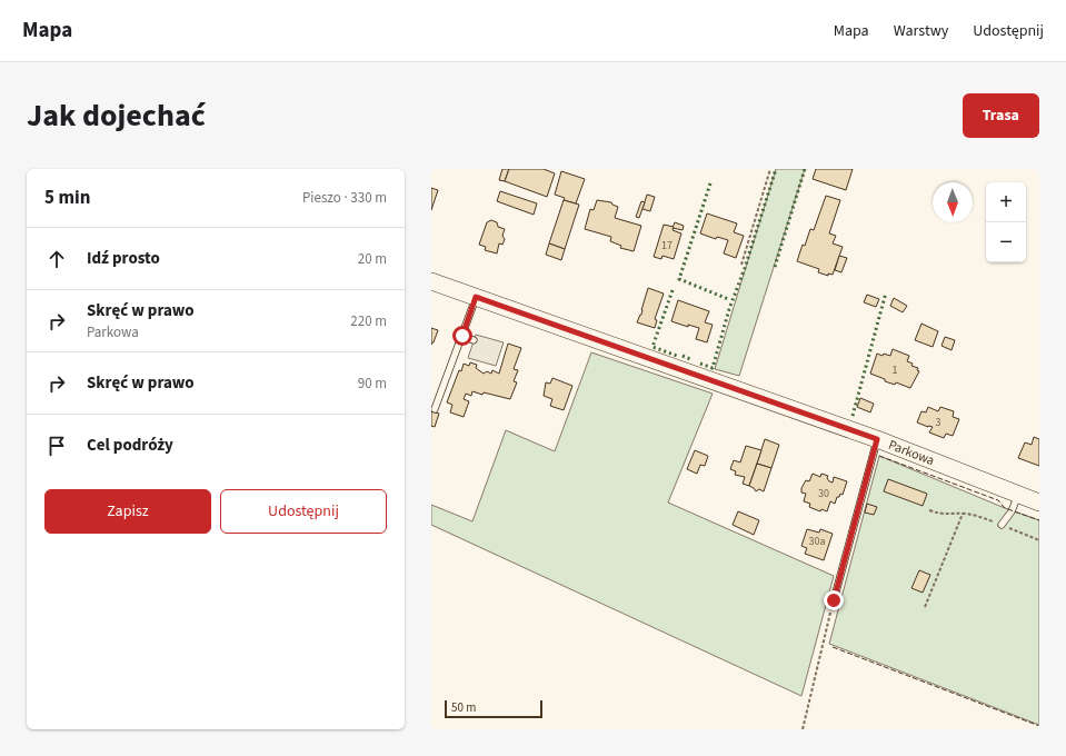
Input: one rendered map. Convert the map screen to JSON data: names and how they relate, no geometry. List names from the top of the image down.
{
  "streets": {
    "street": ["Parkowa"]
  },
  "house_numbers": [
    "17",
    "1",
    "3",
    "30",
    "30a"
  ],
  "scale_bar": "50 m",
  "north": "bottom",
  "page": {
    "header": "Mapa",
    "nav": ["Mapa", "Warstwy", "Udostępnij"],
    "title": "Jak dojechać",
    "buttons": [
      "Trasa",
      ["Zapisz", "Udostępnij"]
    ],
    "heading": ["5 min", "Pieszo · 330 m"],
    "map_buttons": ["+", "−"],
    "list": [
      ["Idź prosto", "20 m"],
      ["Skręć w prawo", "Parkowa", "220 m"],
      ["Skręć w prawo", "90 m"],
      "Cel podróży"
    ],
    "scale": "50 m"
  }
}
